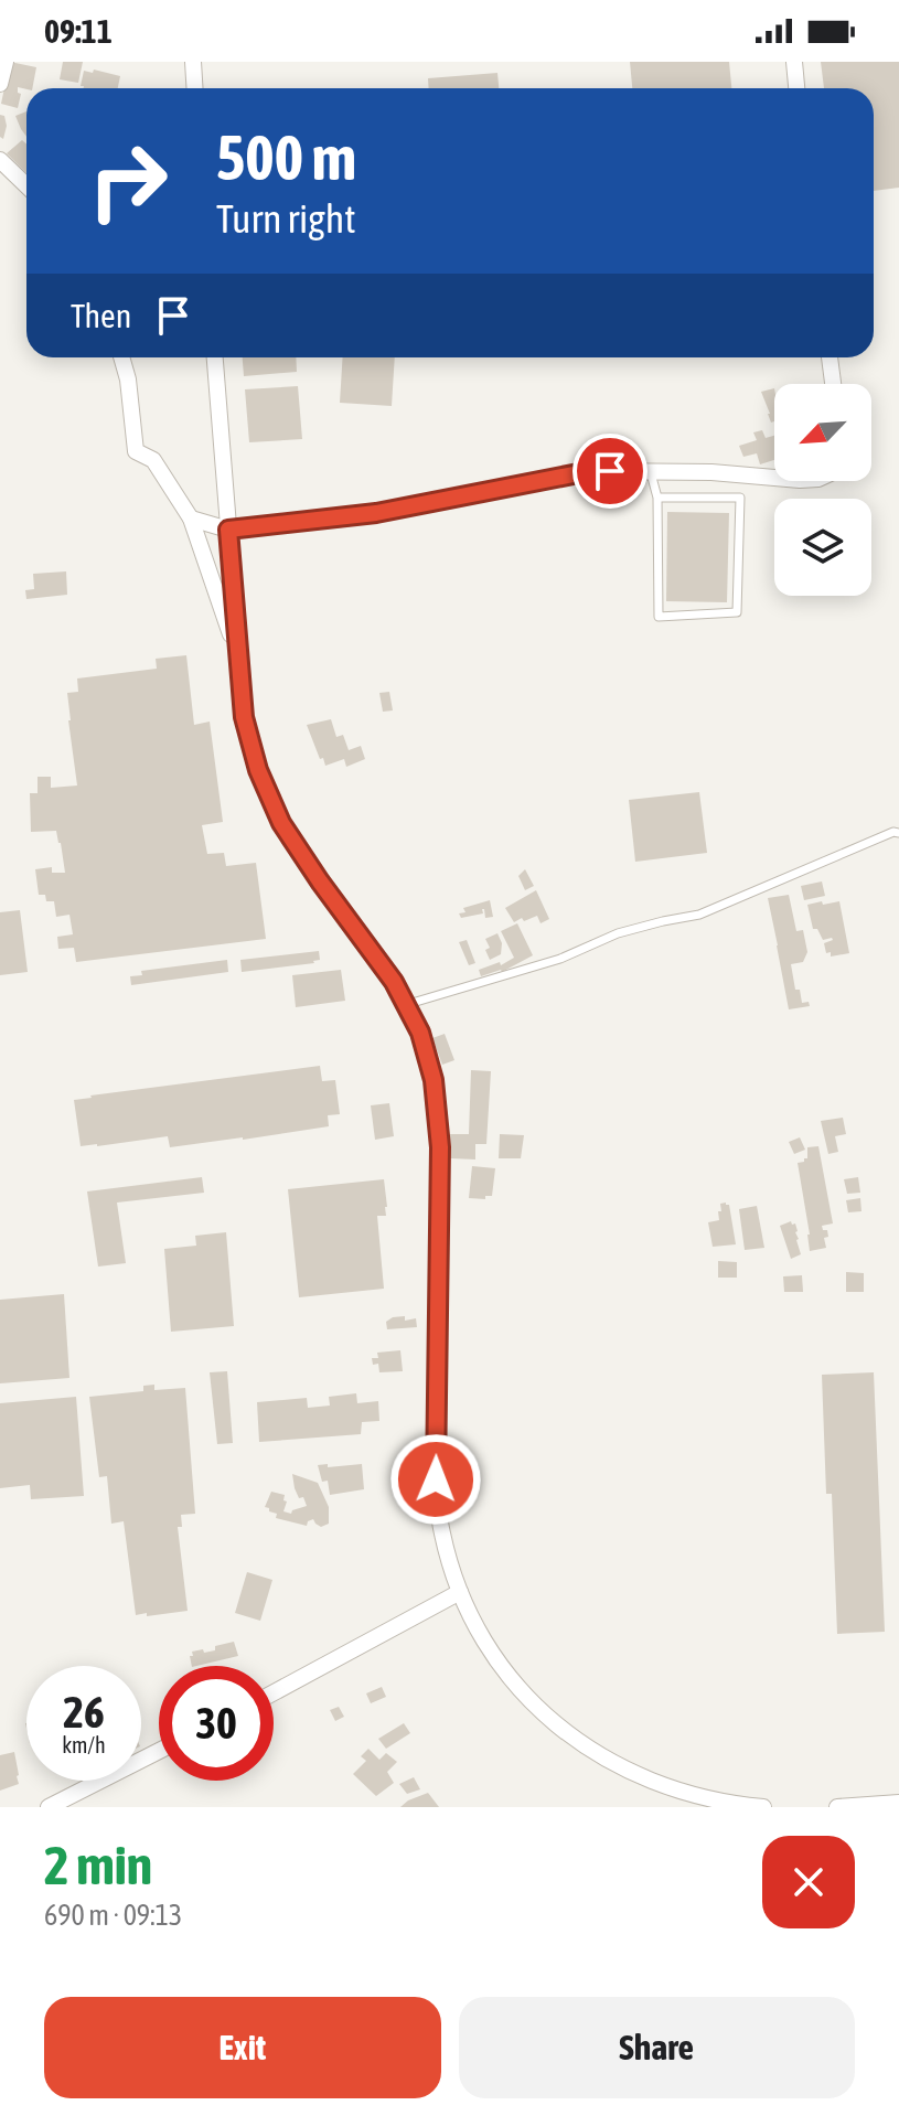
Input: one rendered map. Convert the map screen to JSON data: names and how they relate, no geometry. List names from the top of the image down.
{
  "north": "bottom left",
  "page": {
    "status": "09:11",
    "turn": ["500 m", "Turn right"],
    "then": "Then",
    "speed": "26 km/h",
    "limit": "30",
    "heading": ["2 min", "690 m · 09:13"],
    "buttons": ["Exit", "Share"]
  }
}
